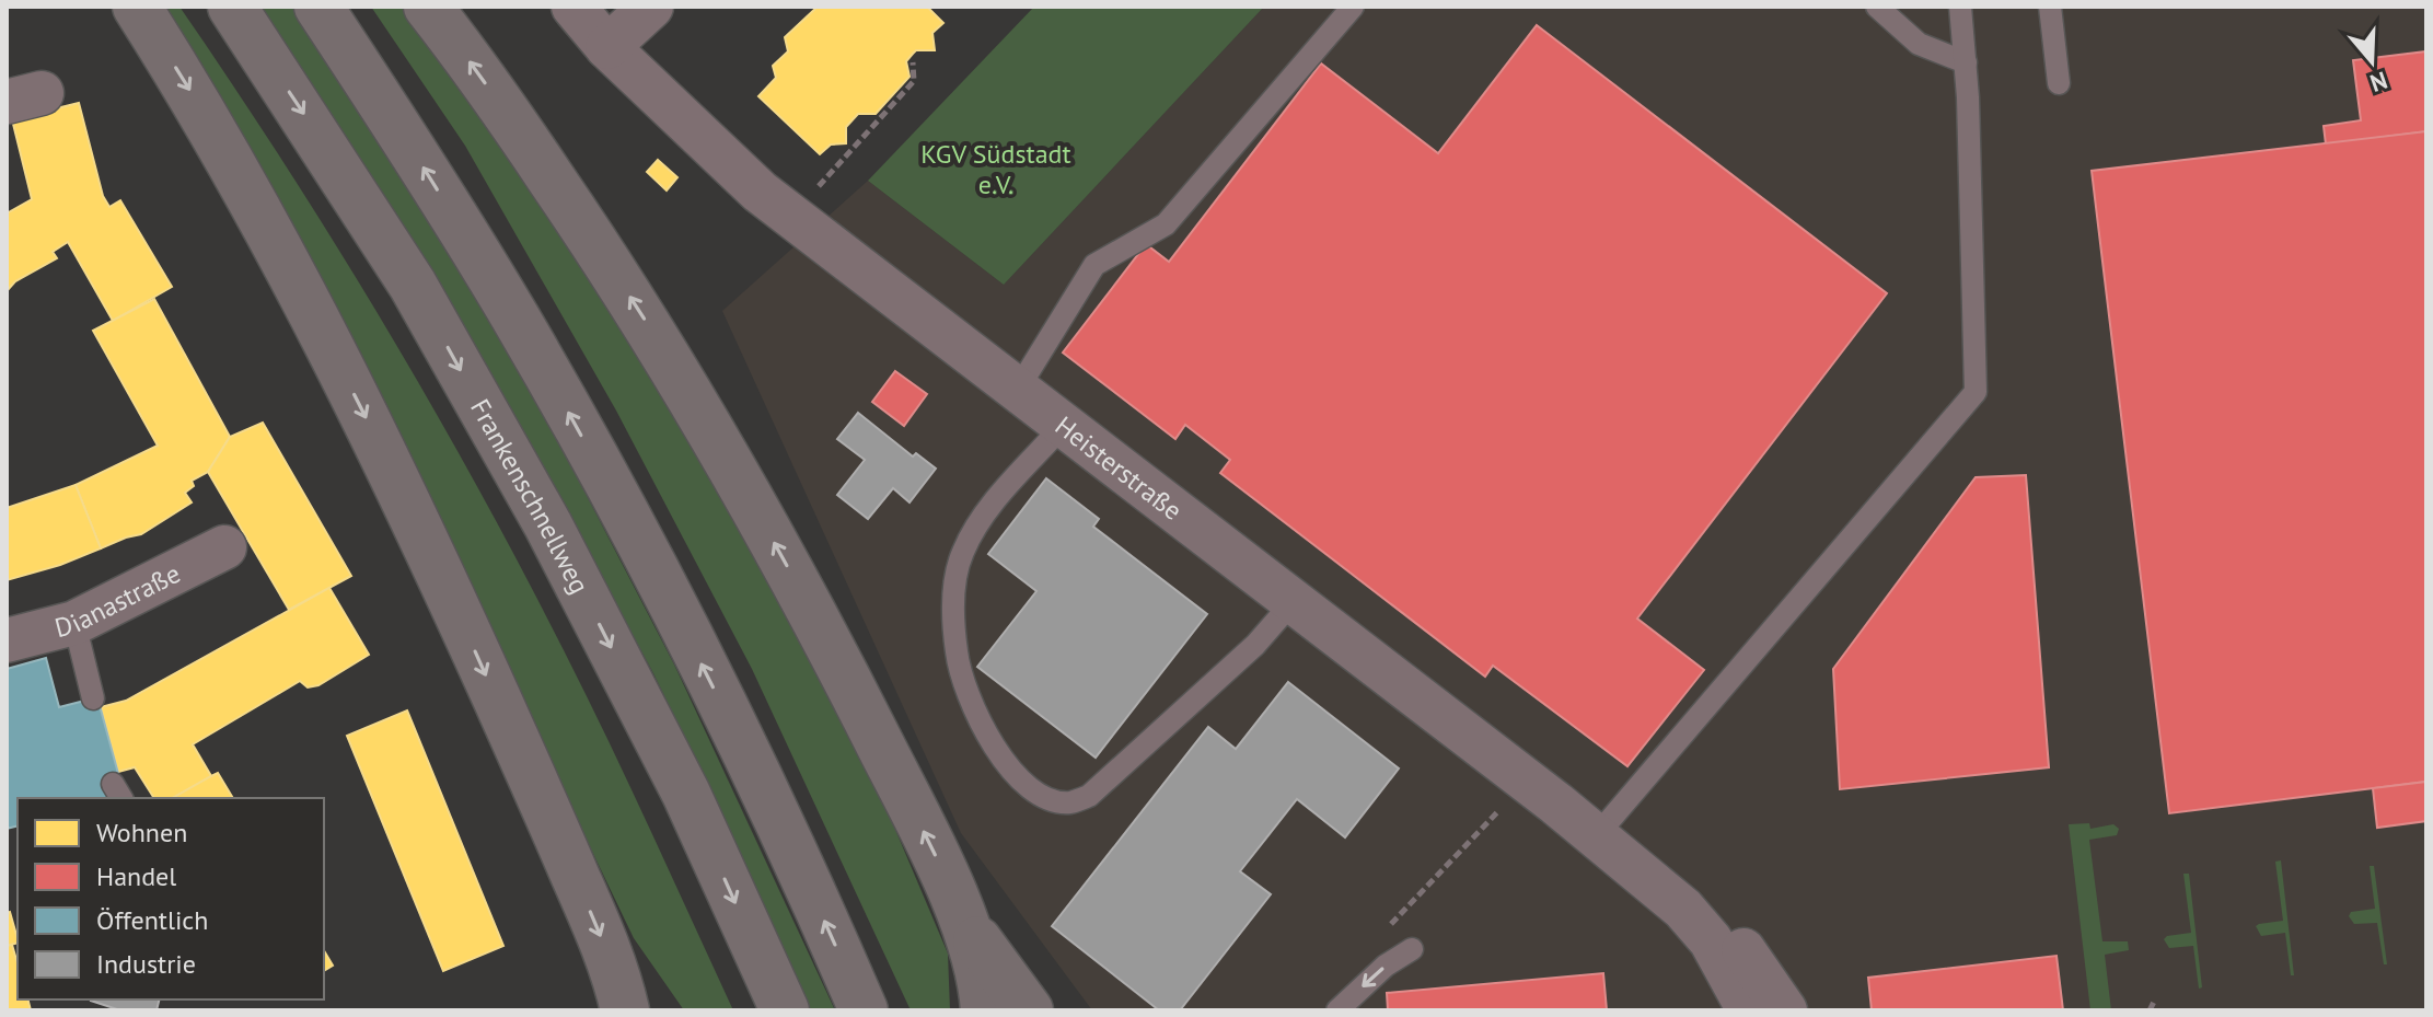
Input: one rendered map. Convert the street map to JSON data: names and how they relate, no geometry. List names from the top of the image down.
{
  "streets": {
    "highway": ["Frankenschnellweg"],
    "street": ["Heisterstraße", "Dianastraße"]
  },
  "parks": ["KGV Südstadt e.V."],
  "legend": [
    "Wohnen",
    "Handel",
    "Öffentlich",
    "Industrie"
  ],
  "north": "bottom"
}
